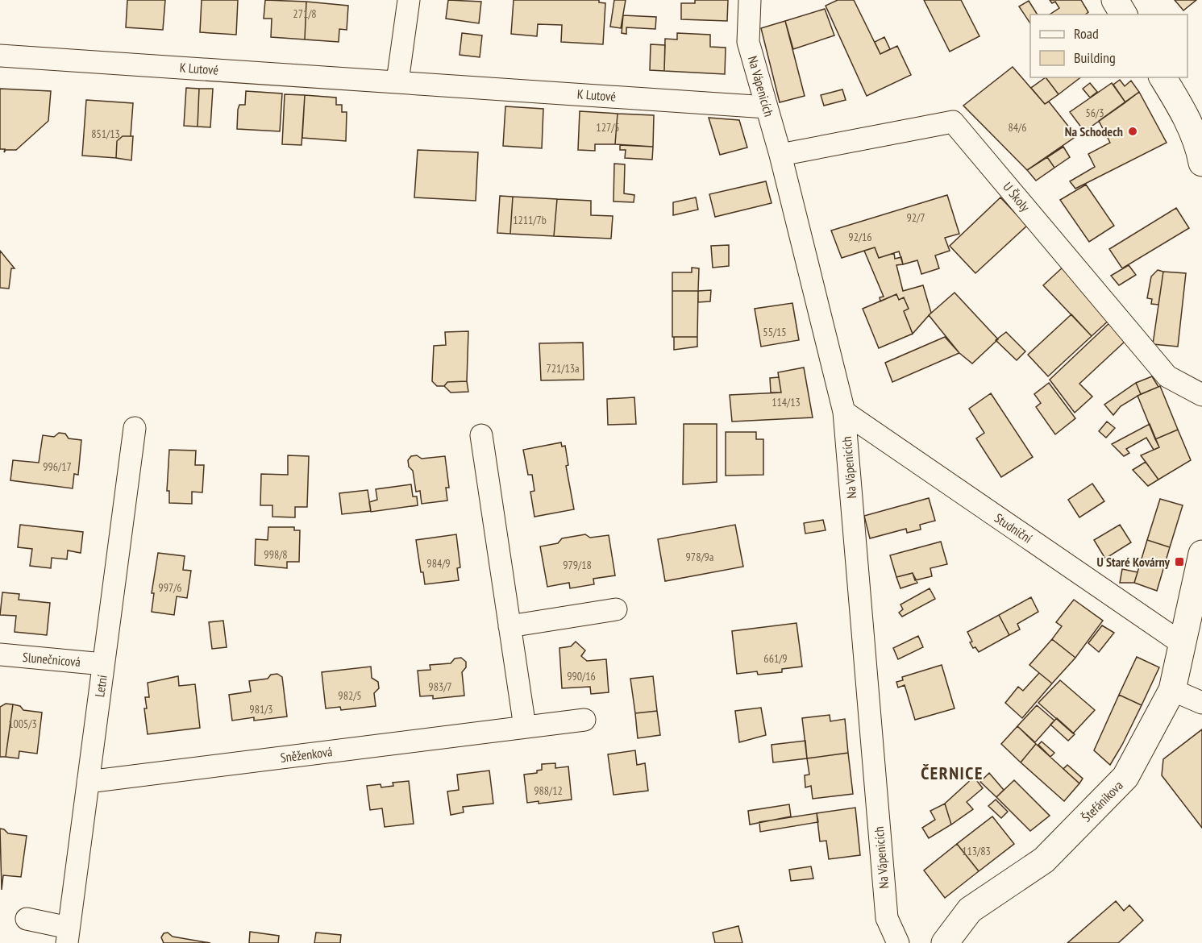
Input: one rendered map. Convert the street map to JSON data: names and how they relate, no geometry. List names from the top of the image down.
{
  "streets": {
    "street": [
      "K Lutové",
      "Na Vápenicích",
      "U Školy",
      "Studniční",
      "Slunečnicová",
      "Letní",
      "Sněženková",
      "Štefánikova"
    ]
  },
  "crossings": [
    ["K Lutové", "Na Vápenicích"],
    ["Na Vápenicích", "U Školy"],
    ["Na Vápenicích", "Studniční"],
    ["Studniční", "Štefánikova"],
    ["Slunečnicová", "Letní"],
    ["Letní", "Sněženková"]
  ],
  "districts": ["ČERNICE"],
  "places": {
    "other": ["Na Schodech"],
    "transit": ["U Staré Kovárny"]
  },
  "house_numbers": [
    "271/8",
    "56/3",
    "127/5",
    "84/6",
    "851/13",
    "92/7",
    "1211/7b",
    "92/16",
    "55/15",
    "721/13a",
    "114/13",
    "996/17",
    "998/8",
    "978/9a",
    "984/9",
    "979/18",
    "997/6",
    "661/9",
    "990/16",
    "983/7",
    "982/5",
    "981/3",
    "1005/3",
    "988/12",
    "113/83"
  ],
  "legend": ["Road", "Building"]
}
